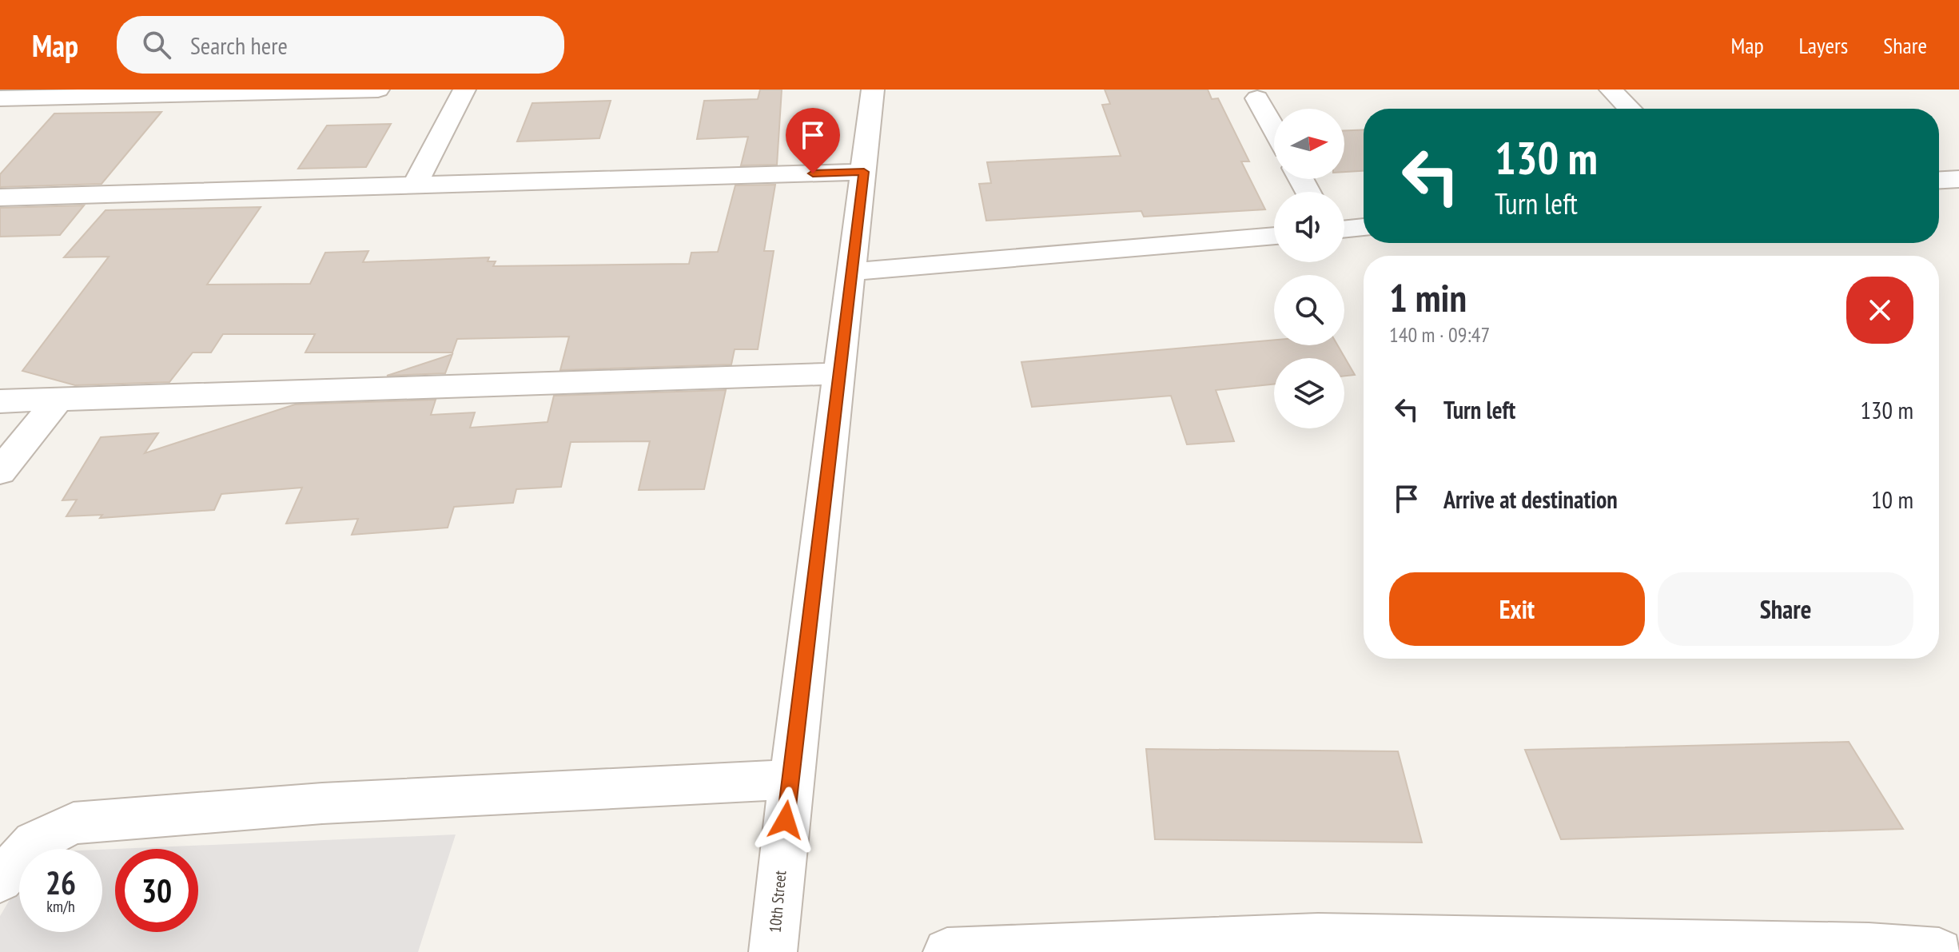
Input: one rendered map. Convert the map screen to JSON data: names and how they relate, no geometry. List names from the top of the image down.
{
  "streets": {
    "street": ["10th Street"]
  },
  "north": "right",
  "page": {
    "header": "Map",
    "search": "Search here",
    "nav": ["Map", "Layers", "Share"],
    "turn": ["130 m", "Turn left"],
    "heading": ["1 min", "140 m · 09:47"],
    "list": [
      {
        "name": "Turn left",
        "value": "130 m"
      },
      {
        "name": "Arrive at destination",
        "value": "10 m"
      }
    ],
    "buttons": ["Exit", "Share"],
    "speed": "26 km/h",
    "limit": "30"
  }
}
